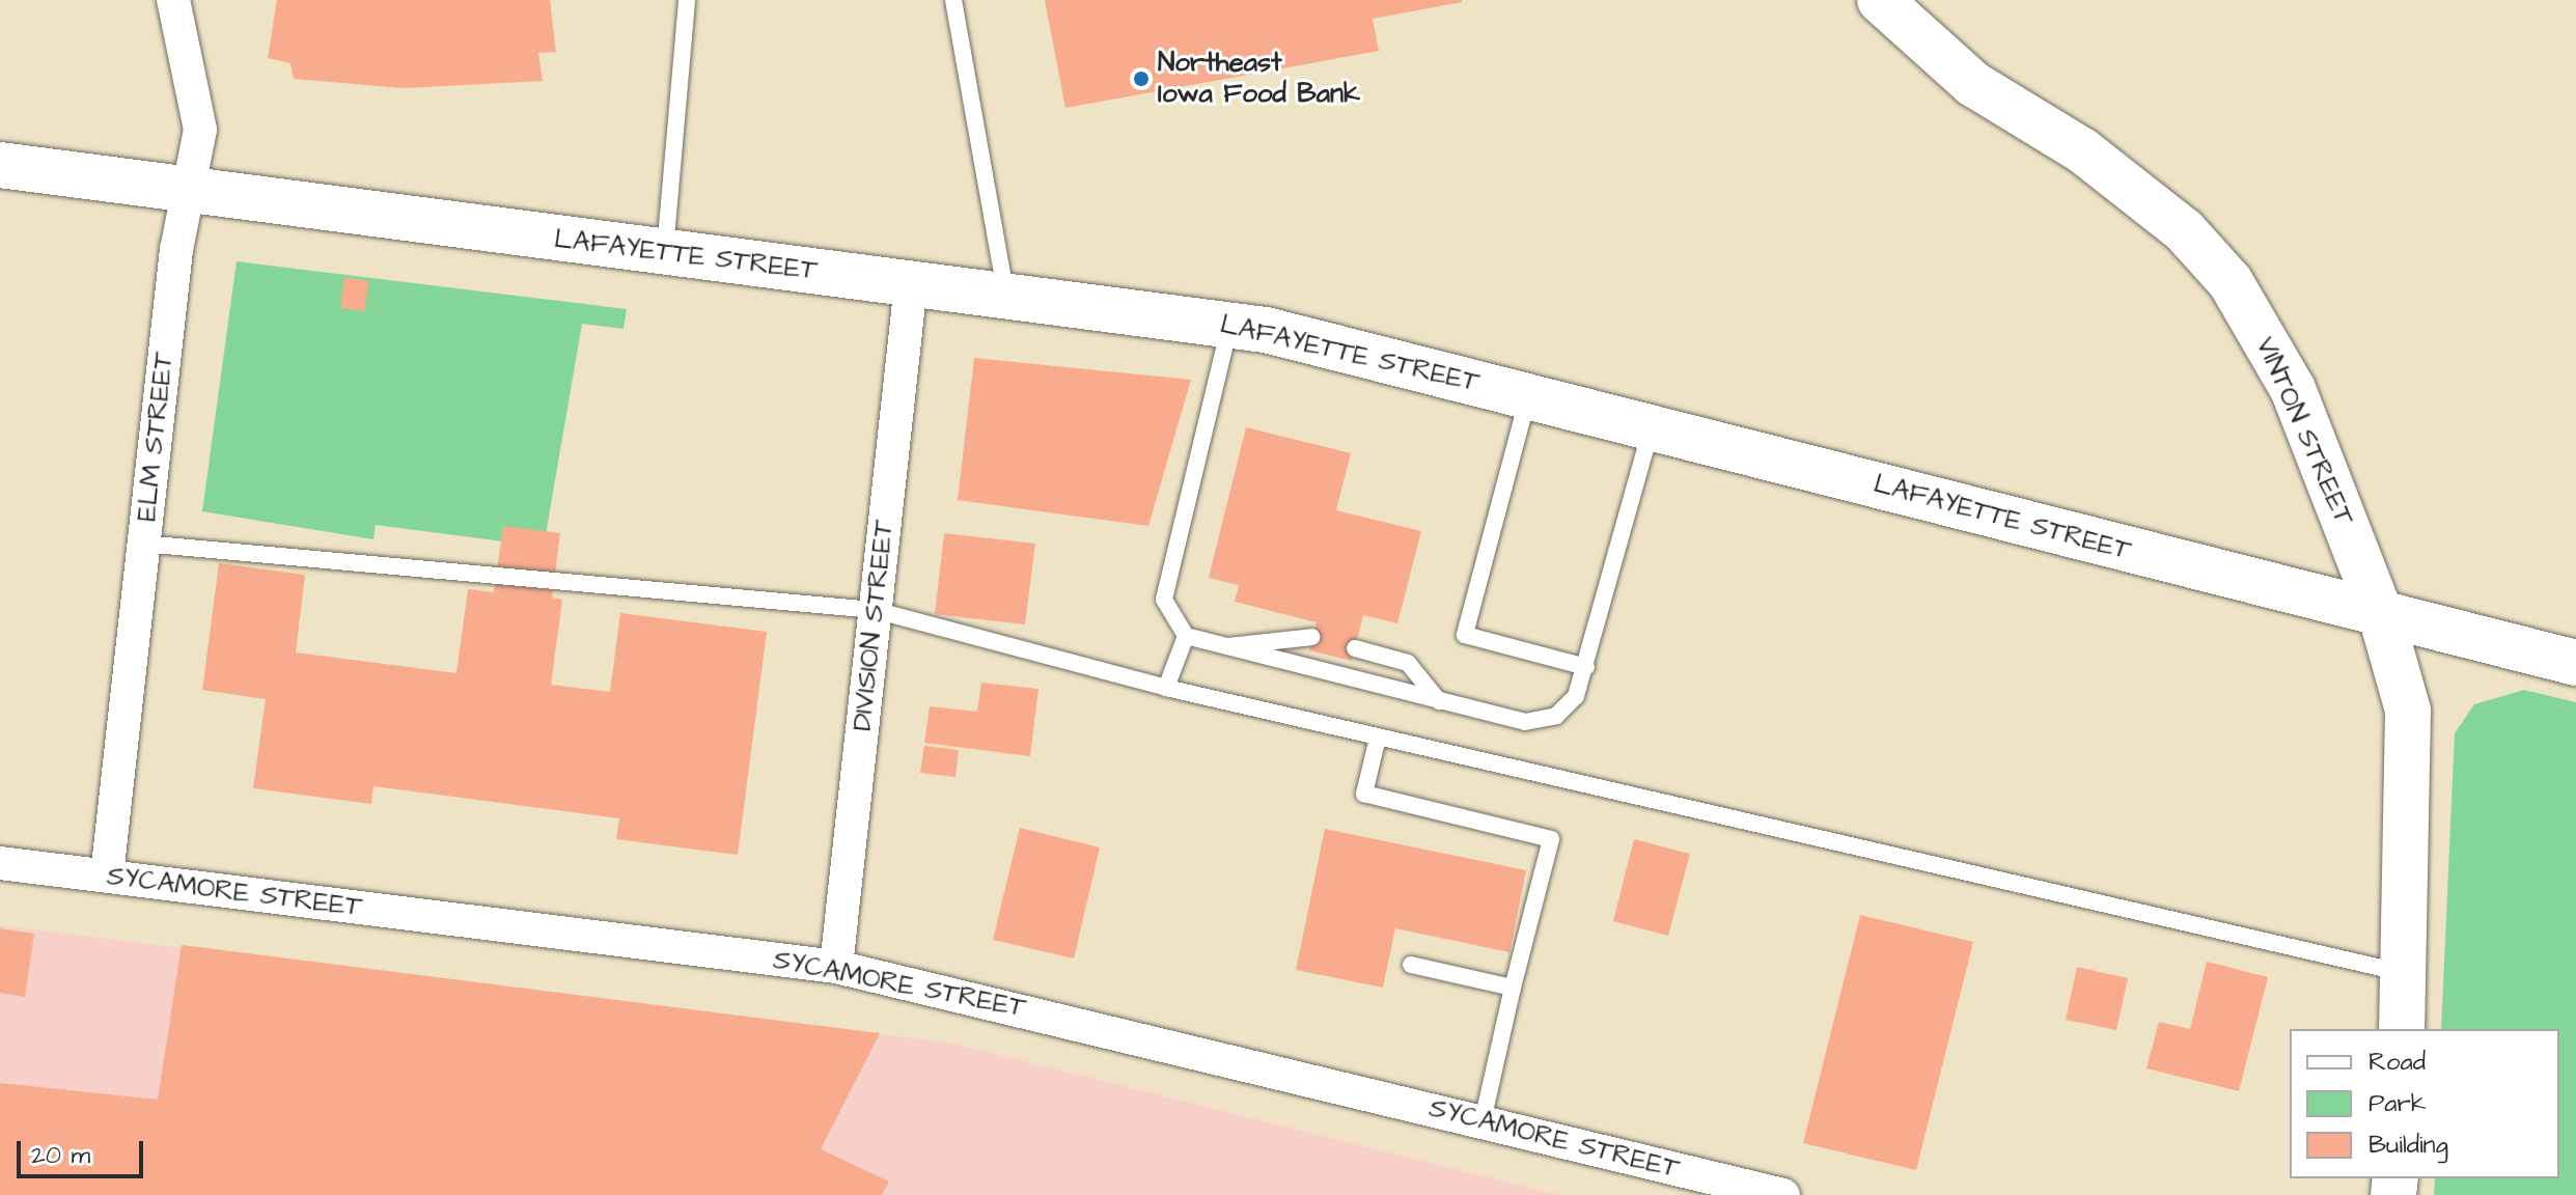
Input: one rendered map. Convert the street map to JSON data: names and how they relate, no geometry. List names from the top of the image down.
{
  "streets": {
    "street": [
      "LAFAYETTE STREET",
      "VINTON STREET",
      "ELM STREET",
      "DIVISION STREET",
      "SYCAMORE STREET"
    ]
  },
  "crossings": [
    ["LAFAYETTE STREET", "VINTON STREET"],
    ["LAFAYETTE STREET", "ELM STREET"],
    ["LAFAYETTE STREET", "DIVISION STREET"],
    ["ELM STREET", "SYCAMORE STREET"],
    ["DIVISION STREET", "SYCAMORE STREET"]
  ],
  "places": ["Northeast Iowa Food Bank"],
  "legend": ["Road", "Park", "Building"],
  "scale_bar": "20 m"
}
